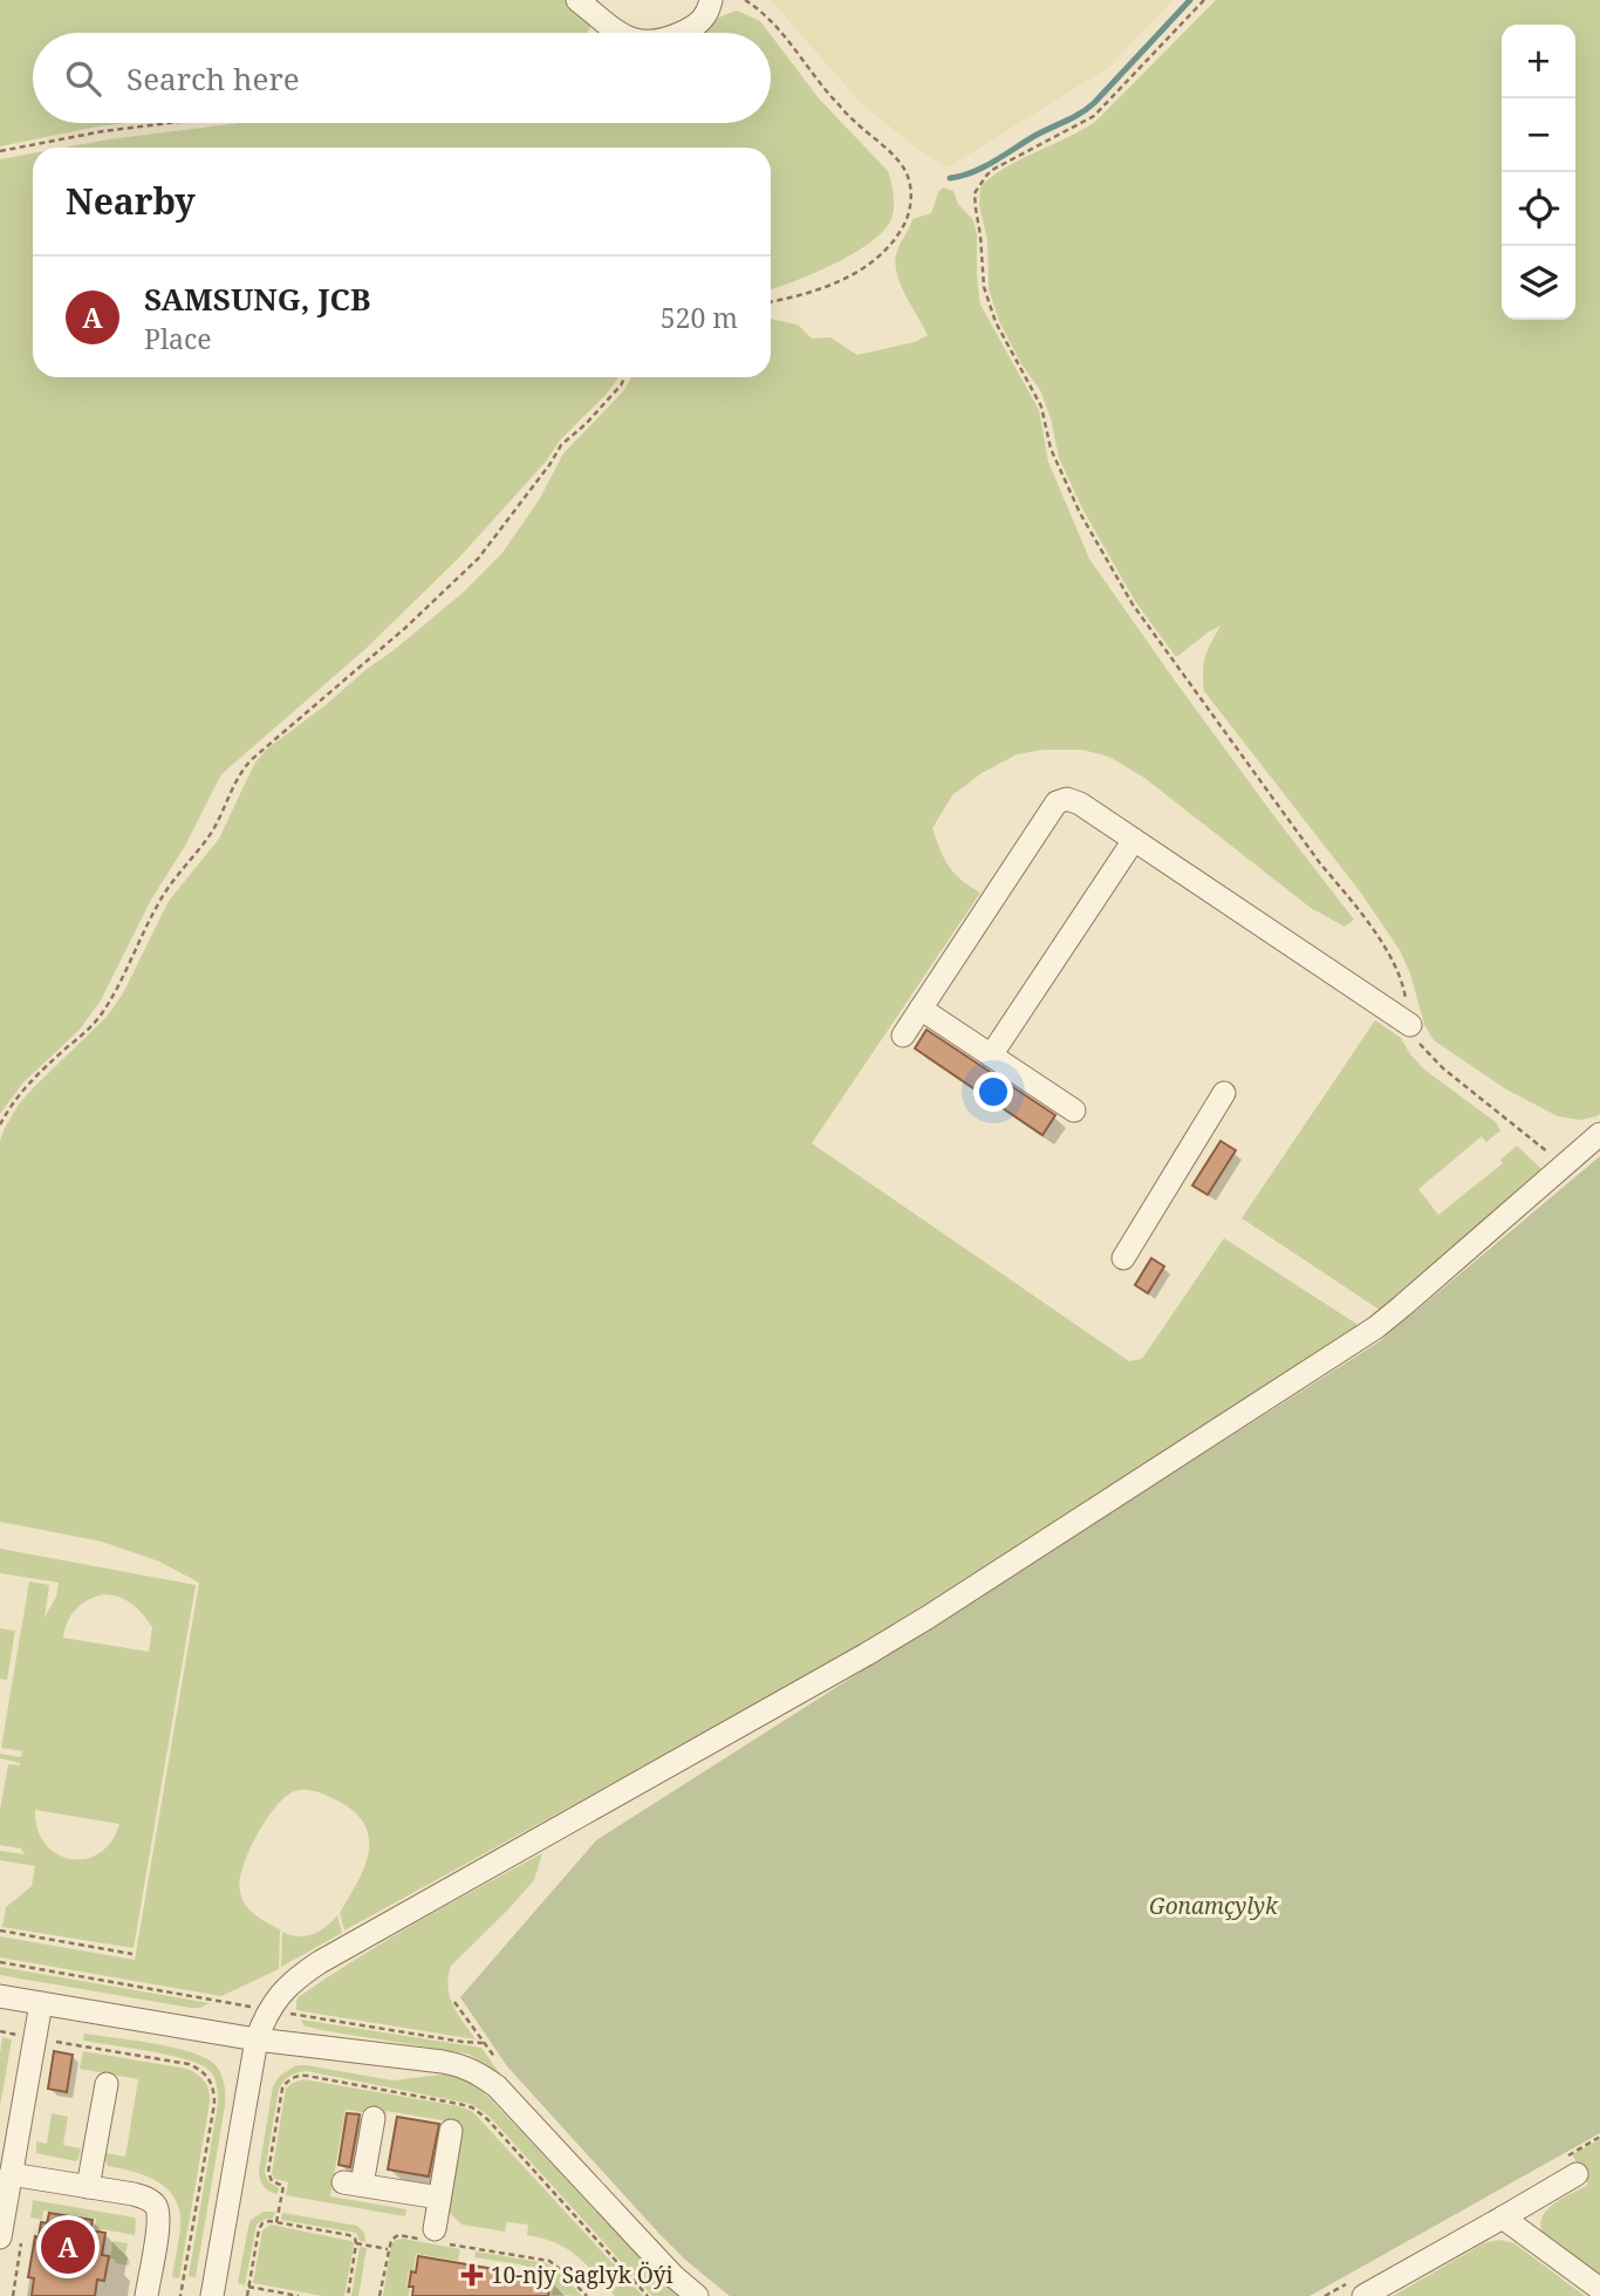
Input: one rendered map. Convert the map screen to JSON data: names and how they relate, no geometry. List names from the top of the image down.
{
  "parks": ["Gonamçylyk"],
  "places": {
    "health": ["10-njy Saglyk Öýi"]
  },
  "page": {
    "map_buttons": ["+", "−"],
    "search": "Search here",
    "heading": "Nearby",
    "list": [
      {
        "mark": "A",
        "name": "SAMSUNG, JCB",
        "note": "Place",
        "value": "520 m"
      }
    ],
    "pins": "A"
  }
}
